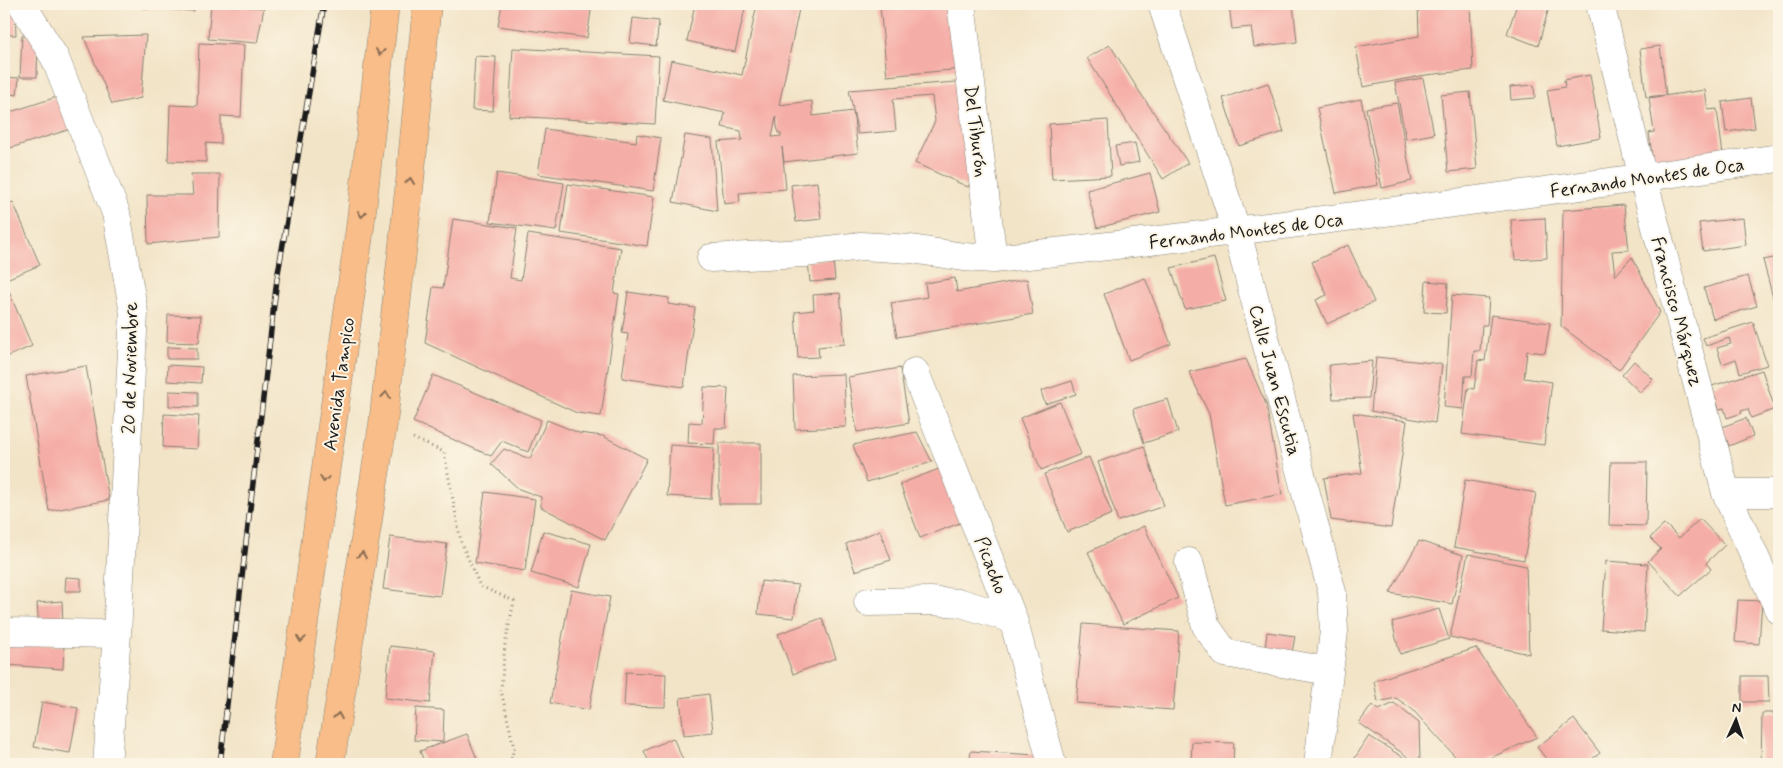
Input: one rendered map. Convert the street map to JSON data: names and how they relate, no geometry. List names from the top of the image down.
{
  "streets": {
    "main road": ["Avenida Tampico"],
    "street": [
      "Del Tiburón",
      "Fernando Montes de Oca",
      "Francisco Márquez",
      "20 de Noviembre",
      "Calle Juan Escutia",
      "Picacho"
    ]
  },
  "crossings": [
    ["Del Tiburón", "Fernando Montes de Oca"],
    ["Fernando Montes de Oca", "Francisco Márquez"],
    ["Fernando Montes de Oca", "Calle Juan Escutia"]
  ],
  "north": "top"
}
